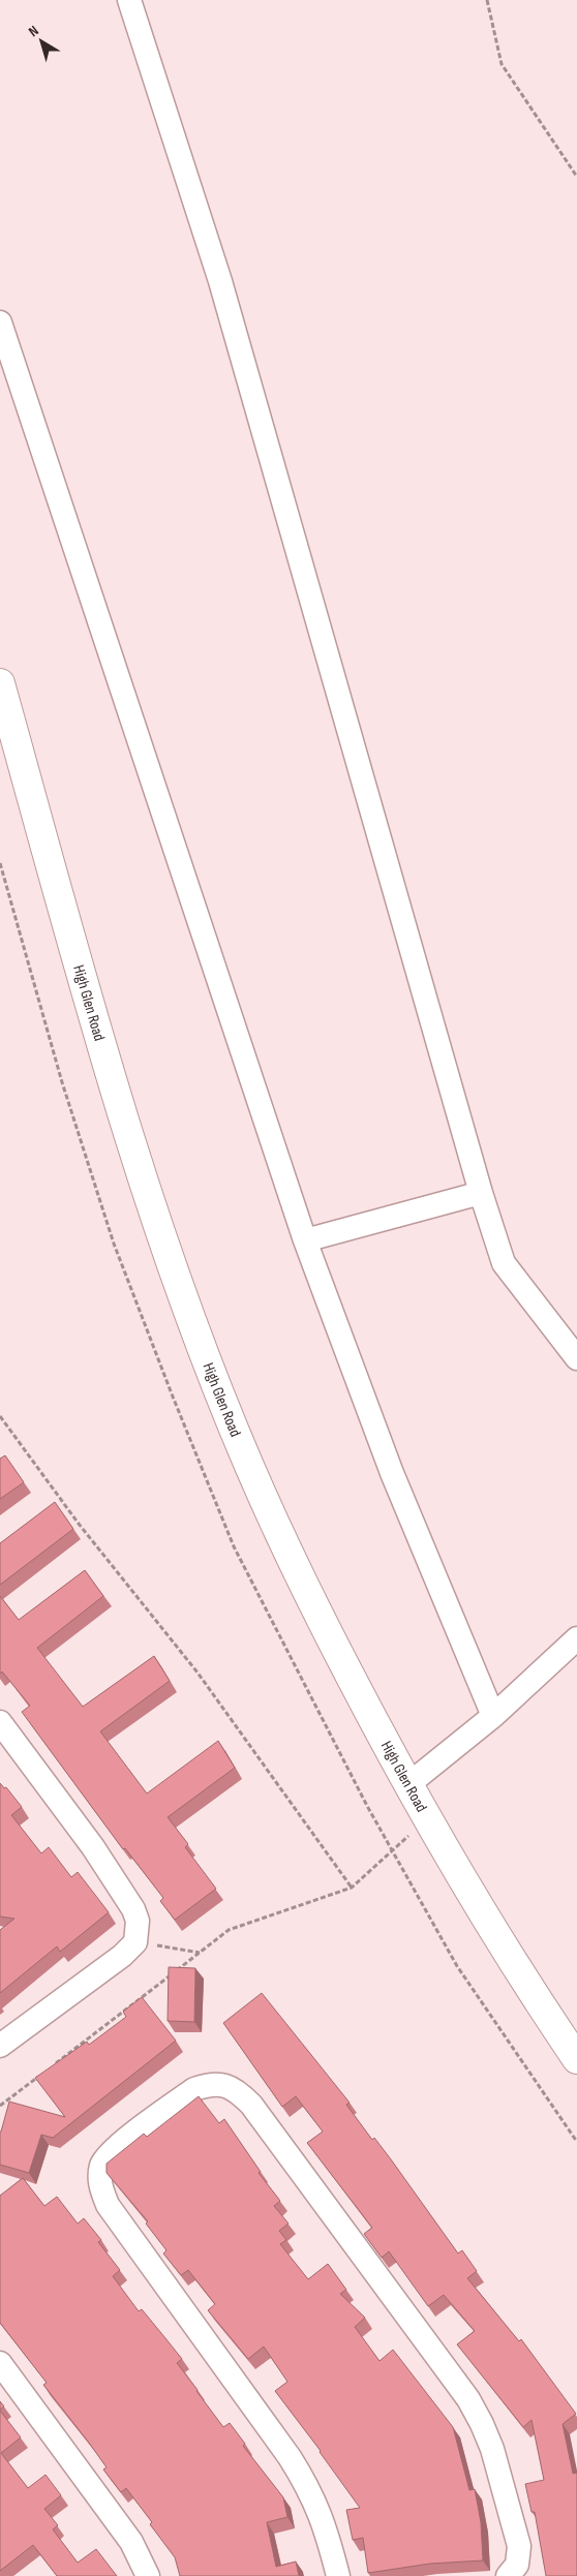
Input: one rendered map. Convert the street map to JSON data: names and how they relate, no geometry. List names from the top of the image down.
{
  "streets": {
    "main road": ["High Glen Road"]
  },
  "north": "top left"
}
